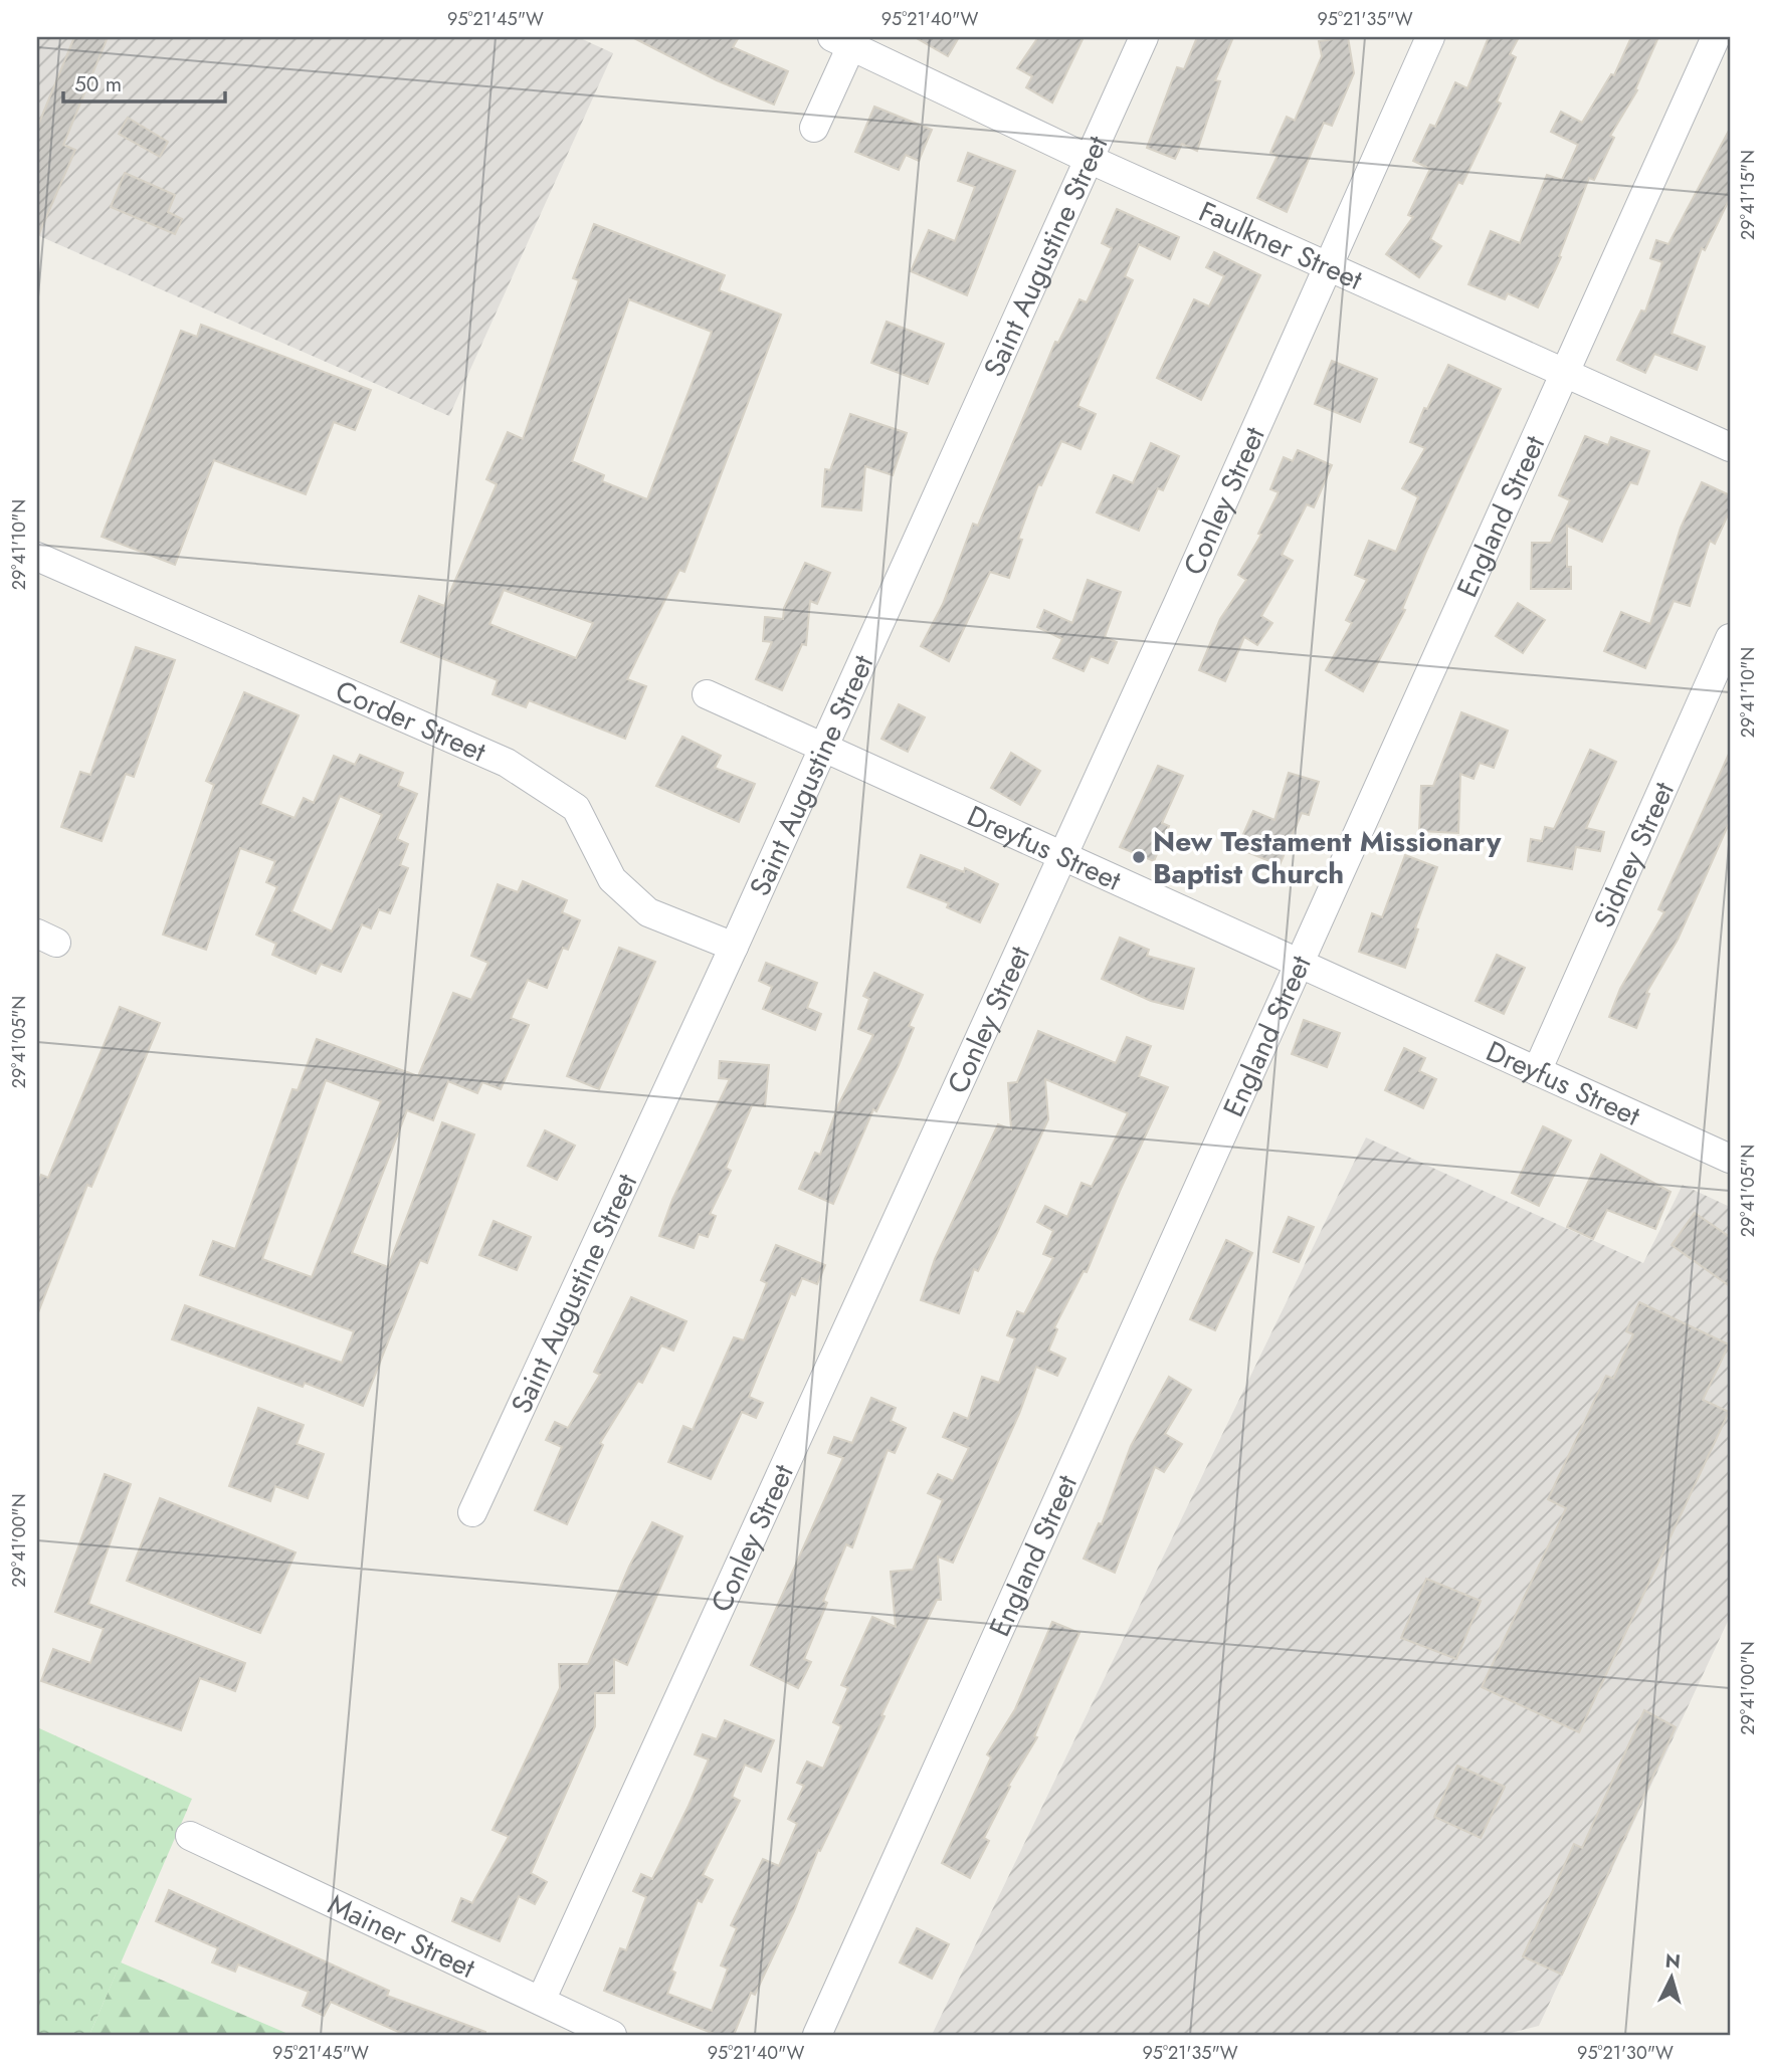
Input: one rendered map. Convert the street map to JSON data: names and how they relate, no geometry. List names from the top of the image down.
{
  "streets": {
    "street": [
      "Faulkner Street",
      "Saint Augustine Street",
      "Conley Street",
      "England Street",
      "Corder Street",
      "Dreyfus Street",
      "Sidney Street",
      "Mainer Street"
    ]
  },
  "crossings": [
    ["Faulkner Street", "Saint Augustine Street"],
    ["Faulkner Street", "Conley Street"],
    ["Faulkner Street", "England Street"],
    ["Saint Augustine Street", "Corder Street"],
    ["Saint Augustine Street", "Dreyfus Street"],
    ["Conley Street", "Dreyfus Street"],
    ["Conley Street", "Mainer Street"],
    ["England Street", "Dreyfus Street"],
    ["Dreyfus Street", "Sidney Street"]
  ],
  "places": ["New Testament Missionary Baptist Church"],
  "scale_bar": "50 m",
  "north": "top",
  "coordinates": [
    "95°21'45\"W",
    "95°21'40\"W",
    "95°21'35\"W",
    "29°41'15\"N",
    "29°41'10\"N",
    "29°41'05\"N",
    "29°41'00\"N",
    "95°21'30\"W"
  ]
}
